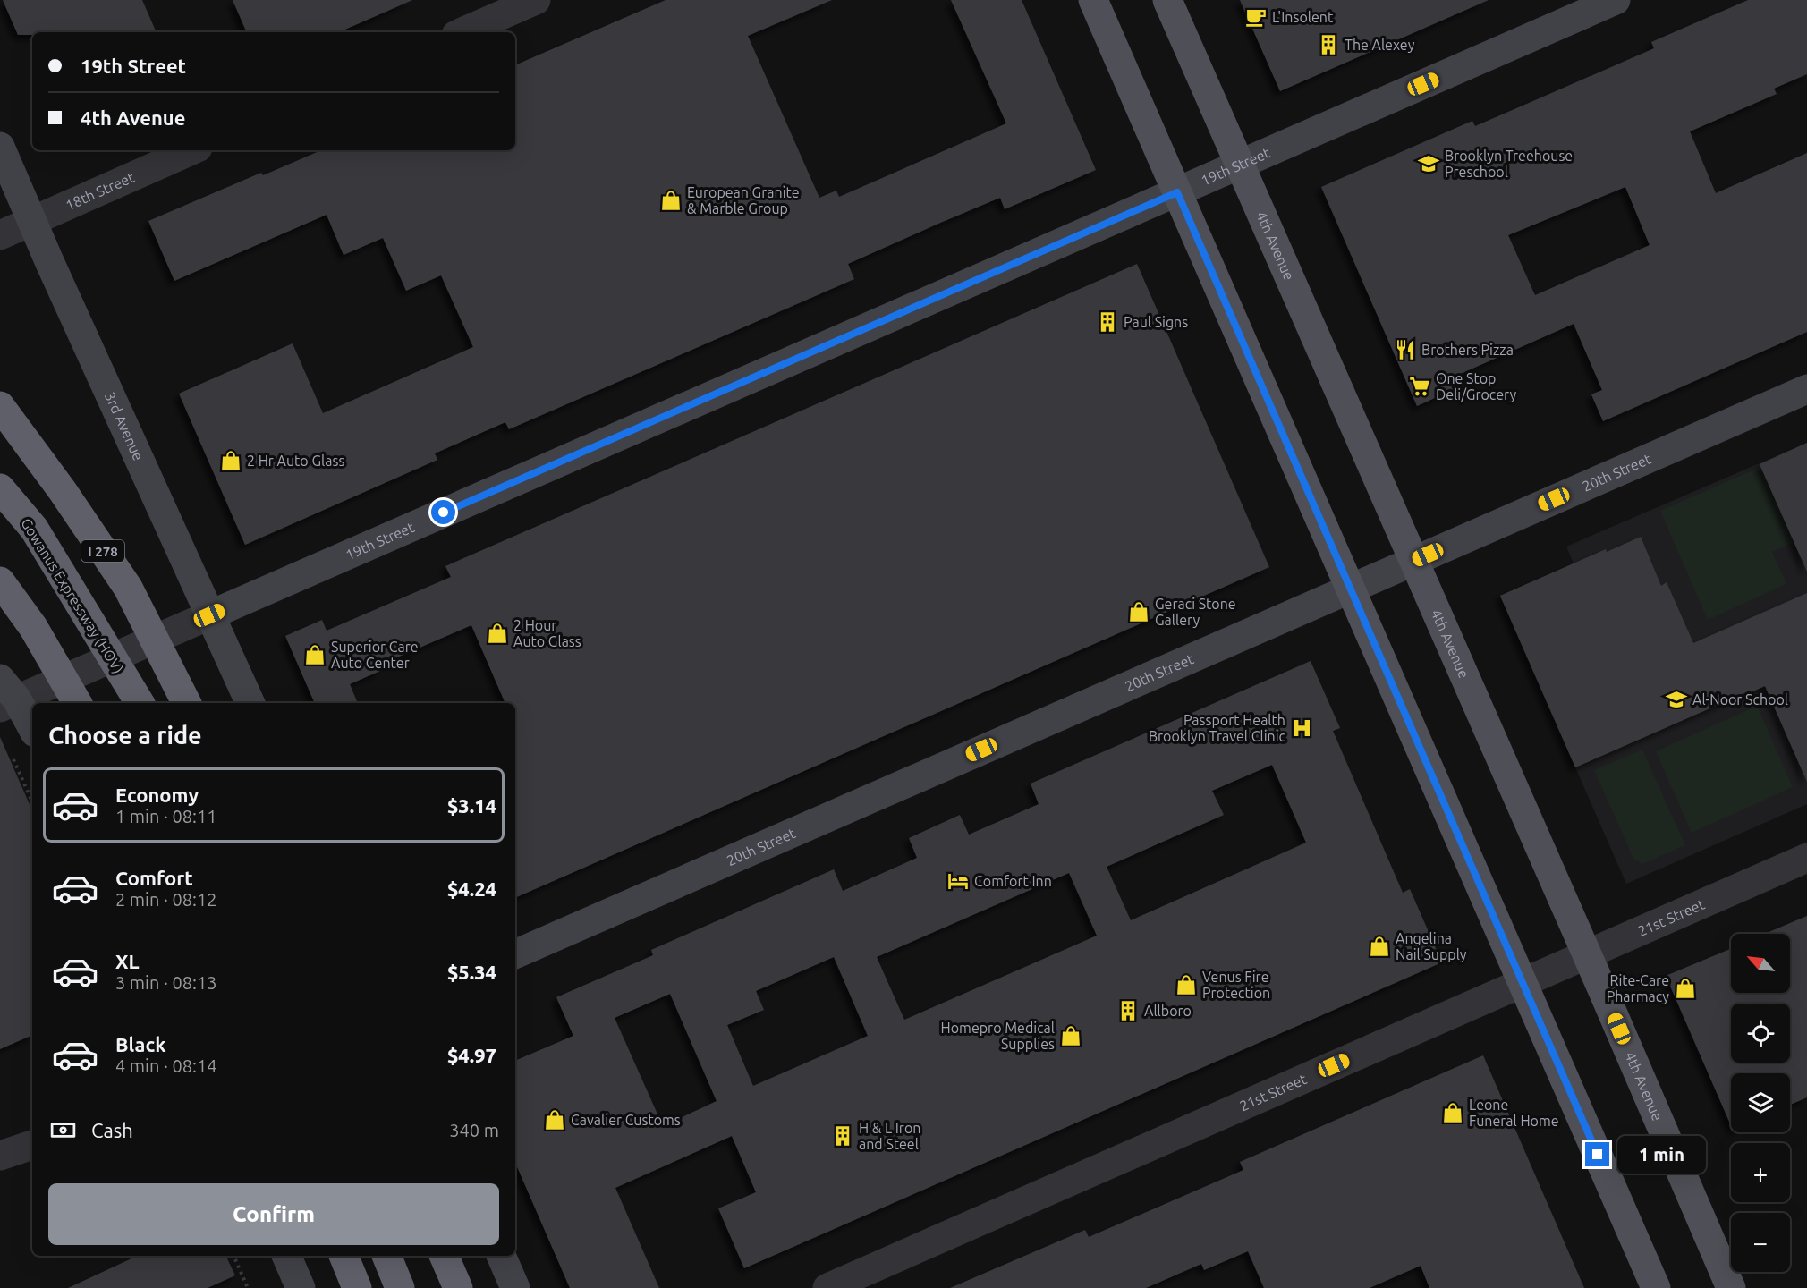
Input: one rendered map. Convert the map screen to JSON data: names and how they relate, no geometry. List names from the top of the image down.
{
  "streets": {
    "highway": ["I 278", "Gowanus Expressway (HOV)"],
    "main road": [
      "19th Street",
      "4th Avenue",
      "3rd Avenue",
      "20th Street"
    ],
    "street": ["18th Street", "21st Street"]
  },
  "crossings": [
    ["19th Street", "4th Avenue"],
    ["19th Street", "3rd Avenue"],
    ["18th Street", "3rd Avenue"],
    ["4th Avenue", "20th Street"],
    ["4th Avenue", "21st Street"]
  ],
  "places": {
    "cafe": ["L'Insolent"],
    "building": [
      "The Alexey",
      "Paul Signs",
      "Allboro",
      "H & L Iron and Steel"
    ],
    "school or university": ["Brooklyn Treehouse Preschool", "Al-Noor School"],
    "shop": [
      "European Granite & Marble Group",
      "2 Hr Auto Glass",
      "Geraci Stone Gallery",
      "2 Hour Auto Glass",
      "Superior Care Auto Center",
      "Angelina Nail Supply",
      "Venus Fire Protection",
      "Rite-Care Pharmacy",
      "Homepro Medical Supplies",
      "Leone Funeral Home",
      "Cavalier Customs"
    ],
    "restaurant": ["Brothers Pizza"],
    "supermarket": ["One Stop Deli/Grocery"],
    "hospital": ["Passport Health Brooklyn Travel Clinic"],
    "hotel": ["Comfort Inn"]
  },
  "north": "top left",
  "page": {
    "banner": ["19th Street", "4th Avenue"],
    "heading": "Choose a ride",
    "list": [
      {
        "name": "Economy",
        "note": "1 min · 08:11",
        "value": "$3.14"
      },
      {
        "name": "Comfort",
        "note": "2 min · 08:12",
        "value": "$4.24"
      },
      {
        "name": "XL",
        "note": "3 min · 08:13",
        "value": "$5.34"
      },
      {
        "name": "Black",
        "note": "4 min · 08:14",
        "value": "$4.97"
      }
    ],
    "map_buttons": ["+", "−"],
    "pay": ["Cash", "340 m"],
    "bubble": "1 min",
    "buttons": "Confirm"
  }
}
